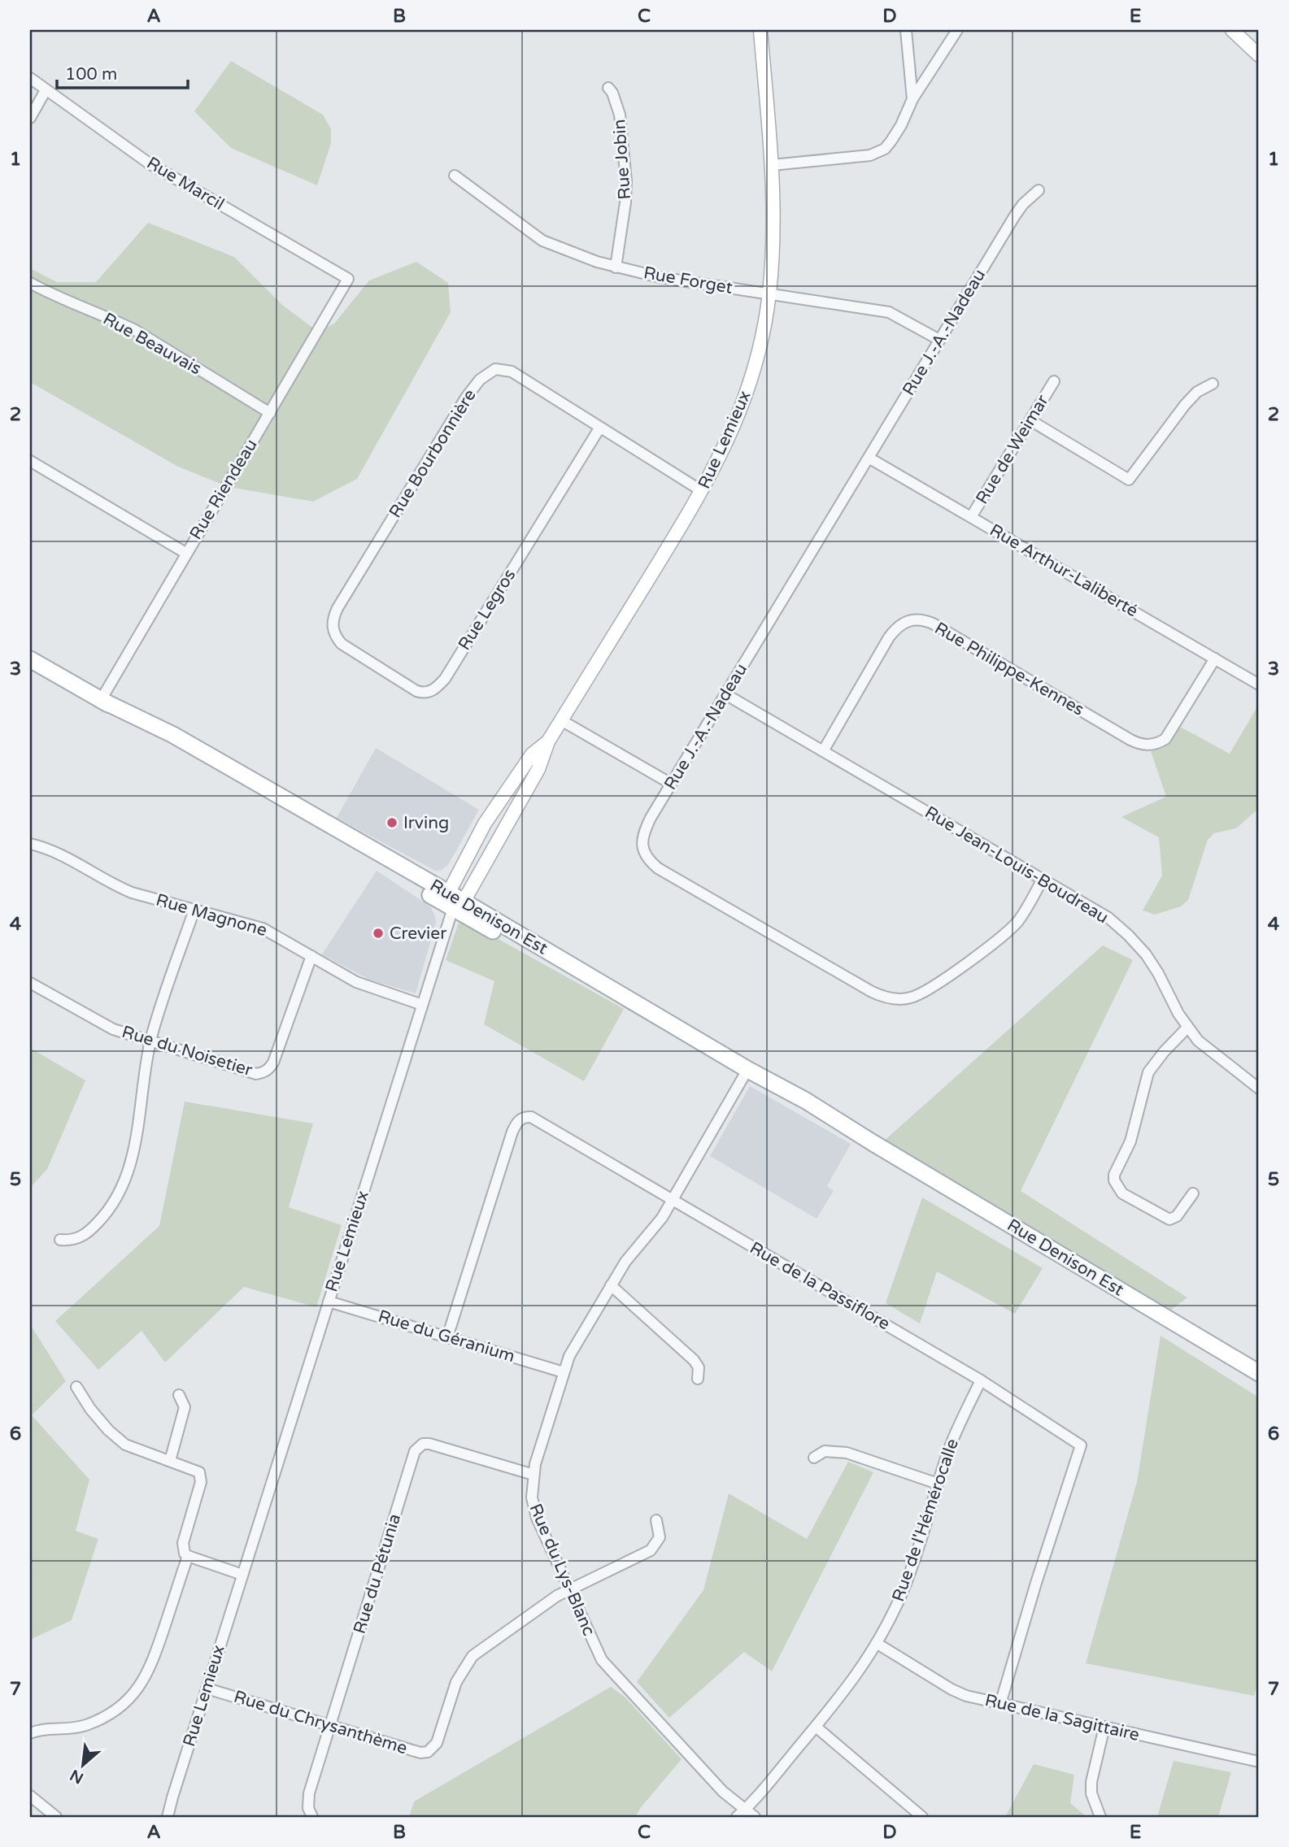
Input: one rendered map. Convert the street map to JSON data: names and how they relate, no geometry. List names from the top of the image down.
{
  "streets": {
    "main road": ["Rue Denison Est"],
    "street": [
      "Rue Jobin",
      "Rue Marcil",
      "Rue Forget",
      "Rue J.-A.-Nadeau",
      "Rue Beauvais",
      "Rue Lemieux",
      "Rue de Weimar",
      "Rue Bourbonnière",
      "Rue Riendeau",
      "Rue Arthur-Laliberté",
      "Rue Legros",
      "Rue Philippe-Kennes",
      "Rue Jean-Louis-Boudreau",
      "Rue Magnone",
      "Rue du Noisetier",
      "Rue de la Passiflore",
      "Rue du Géranium",
      "Rue de l'Hémérocalle",
      "Rue du Lys-Blanc",
      "Rue du Pétunia",
      "Rue de la Sagittaire",
      "Rue du Chrysanthème"
    ]
  },
  "crossings": [
    ["Rue Jobin", "Rue Forget"],
    ["Rue Marcil", "Rue Riendeau"],
    ["Rue Forget", "Rue J.-A.-Nadeau"],
    ["Rue Forget", "Rue Lemieux"],
    ["Rue J.-A.-Nadeau", "Rue Arthur-Laliberté"],
    ["Rue J.-A.-Nadeau", "Rue Jean-Louis-Boudreau"],
    ["Rue Beauvais", "Rue Riendeau"],
    ["Rue Lemieux", "Rue Bourbonnière"],
    ["Rue Lemieux", "Rue Magnone"],
    ["Rue Lemieux", "Rue Denison Est"],
    ["Rue Lemieux", "Rue du Géranium"],
    ["Rue Lemieux", "Rue du Chrysanthème"],
    ["Rue de Weimar", "Rue Arthur-Laliberté"],
    ["Rue Bourbonnière", "Rue Legros"],
    ["Rue Riendeau", "Rue Denison Est"],
    ["Rue Arthur-Laliberté", "Rue Philippe-Kennes"],
    ["Rue Philippe-Kennes", "Rue Jean-Louis-Boudreau"],
    ["Rue Magnone", "Rue du Noisetier"],
    ["Rue Denison Est", "Rue du Lys-Blanc"],
    ["Rue de la Passiflore", "Rue du Géranium"],
    ["Rue de la Passiflore", "Rue de l'Hémérocalle"],
    ["Rue de la Passiflore", "Rue du Lys-Blanc"],
    ["Rue de la Passiflore", "Rue de la Sagittaire"],
    ["Rue du Géranium", "Rue du Lys-Blanc"],
    ["Rue de l'Hémérocalle", "Rue du Lys-Blanc"],
    ["Rue de l'Hémérocalle", "Rue de la Sagittaire"],
    ["Rue du Lys-Blanc", "Rue du Pétunia"],
    ["Rue du Lys-Blanc", "Rue du Chrysanthème"],
    ["Rue du Pétunia", "Rue du Chrysanthème"]
  ],
  "places": ["Irving", "Crevier"],
  "scale_bar": "100 m",
  "north": "bottom left",
  "grid": {
    "columns": [
      "A",
      "B",
      "C",
      "D",
      "E"
    ],
    "rows": [
      "1",
      "2",
      "3",
      "4",
      "5",
      "6",
      "7"
    ]
  }
}
